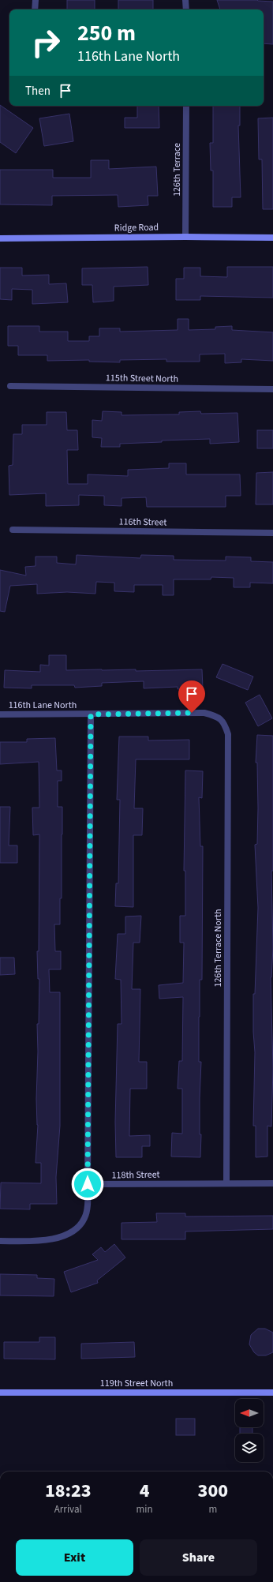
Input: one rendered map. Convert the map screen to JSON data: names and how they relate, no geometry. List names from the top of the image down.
{
  "streets": {
    "street": [
      "126th Terrace",
      "Ridge Road",
      "115th Street North",
      "116th Street",
      "116th Lane North",
      "126th Terrace North",
      "118th Street",
      "119th Street North"
    ]
  },
  "crossings": [
    ["126th Terrace", "Ridge Road"],
    ["116th Lane North", "126th Terrace North"],
    ["126th Terrace North", "118th Street"]
  ],
  "north": "left",
  "page": {
    "turn": ["250 m", "116th Lane North"],
    "then": "Then",
    "eta": [
      "18:23",
      "Arrival",
      "4",
      "min",
      "300",
      "m"
    ],
    "buttons": ["Exit", "Share"]
  }
}
